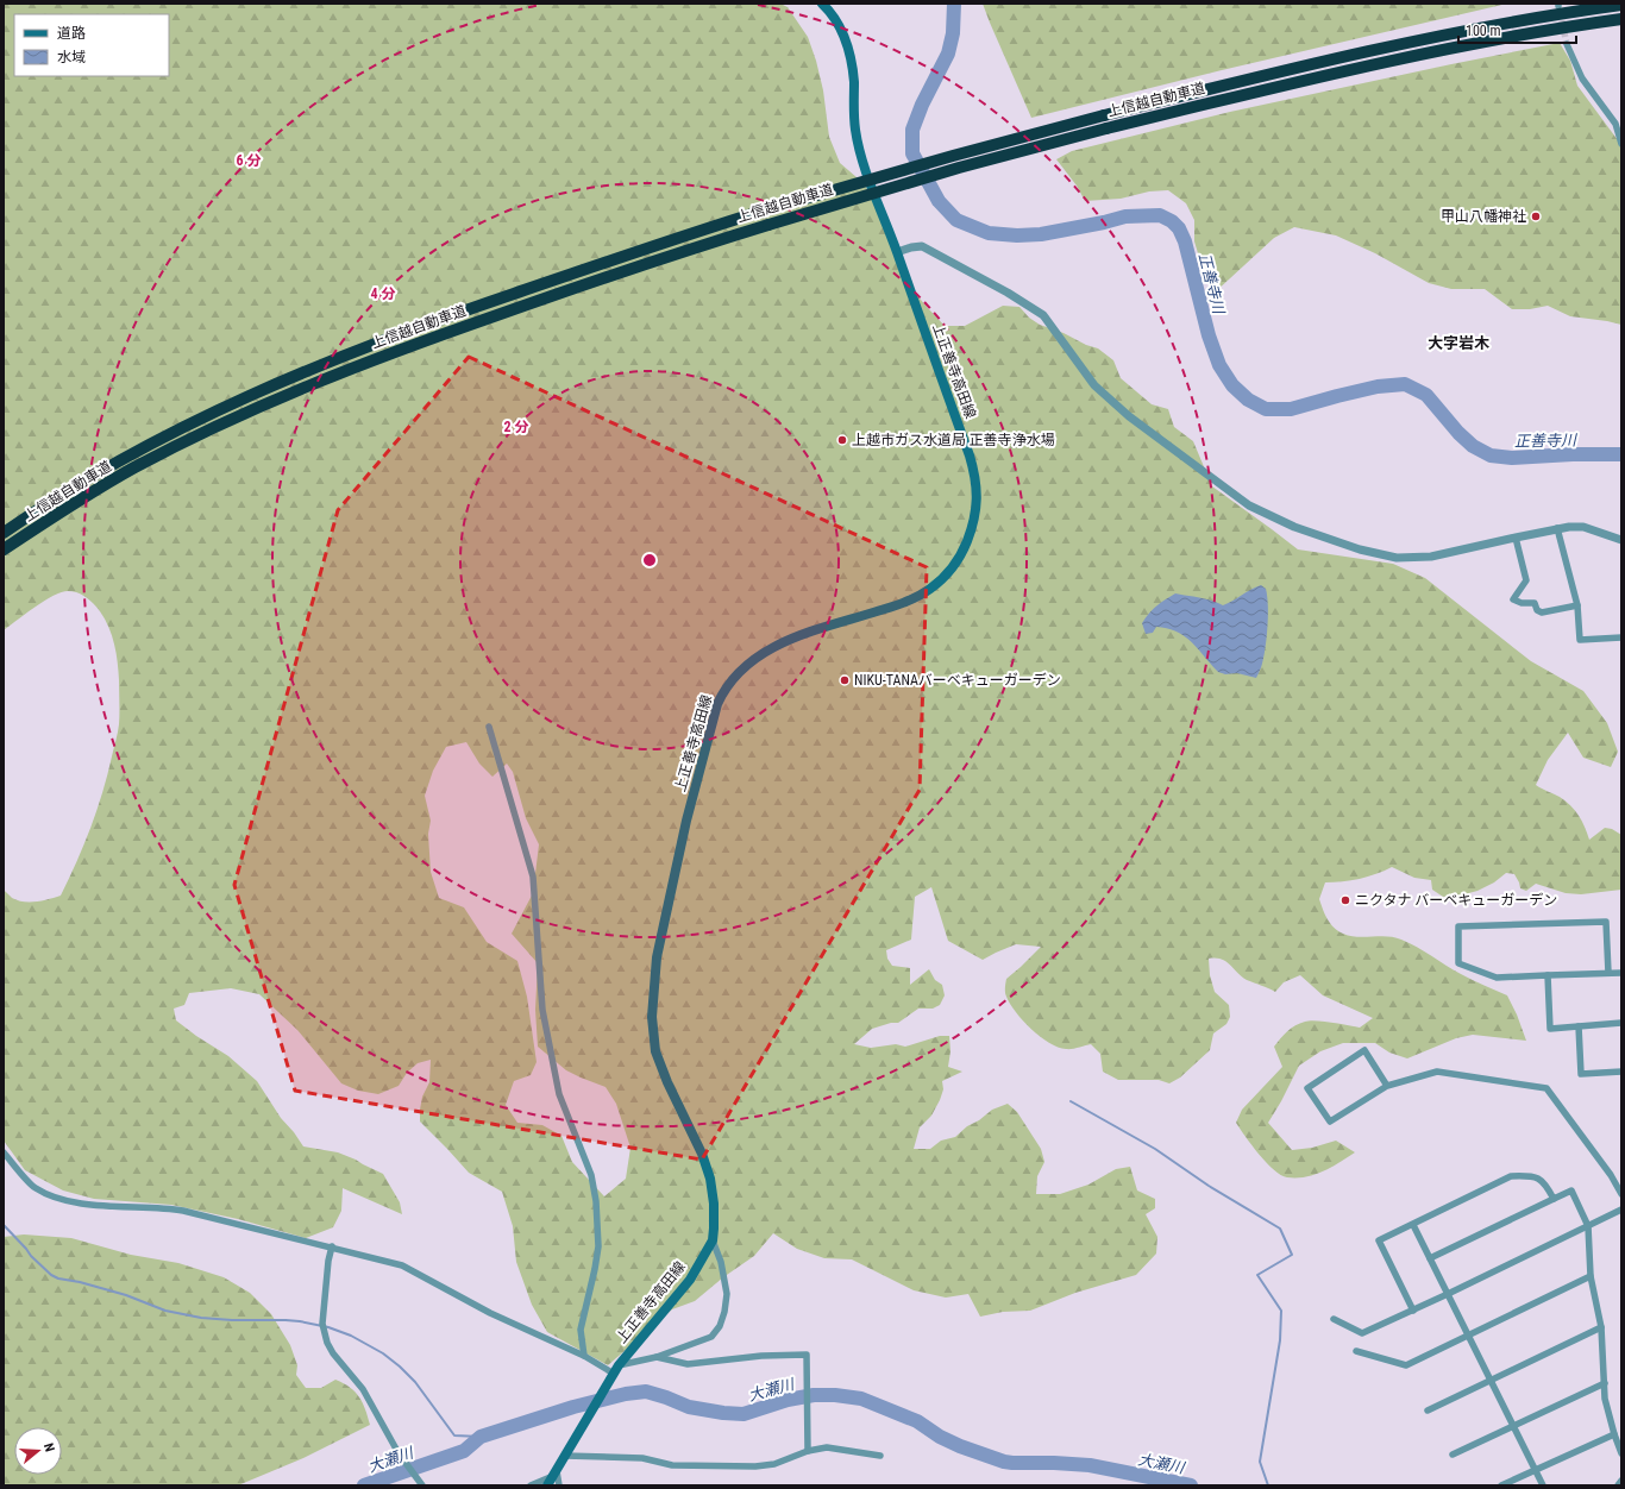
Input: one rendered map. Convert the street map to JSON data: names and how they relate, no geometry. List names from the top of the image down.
{
  "streets": {
    "highway": ["上信越自動車道"],
    "main road": ["上正善寺高田線"]
  },
  "districts": ["大字岩木"],
  "water": ["正善寺川", "大瀬川"],
  "places": [
    "甲山八幡神社",
    "上越市ガス水道局 正善寺浄水場",
    "NIKU-TANAバーベキューガーデン",
    "ニクタナ バーベキューガーデン"
  ],
  "legend": ["道路", "水域"],
  "scale_bar": "100 m",
  "north": "right",
  "rings": ["6 分", "4 分", "2 分"]
}
